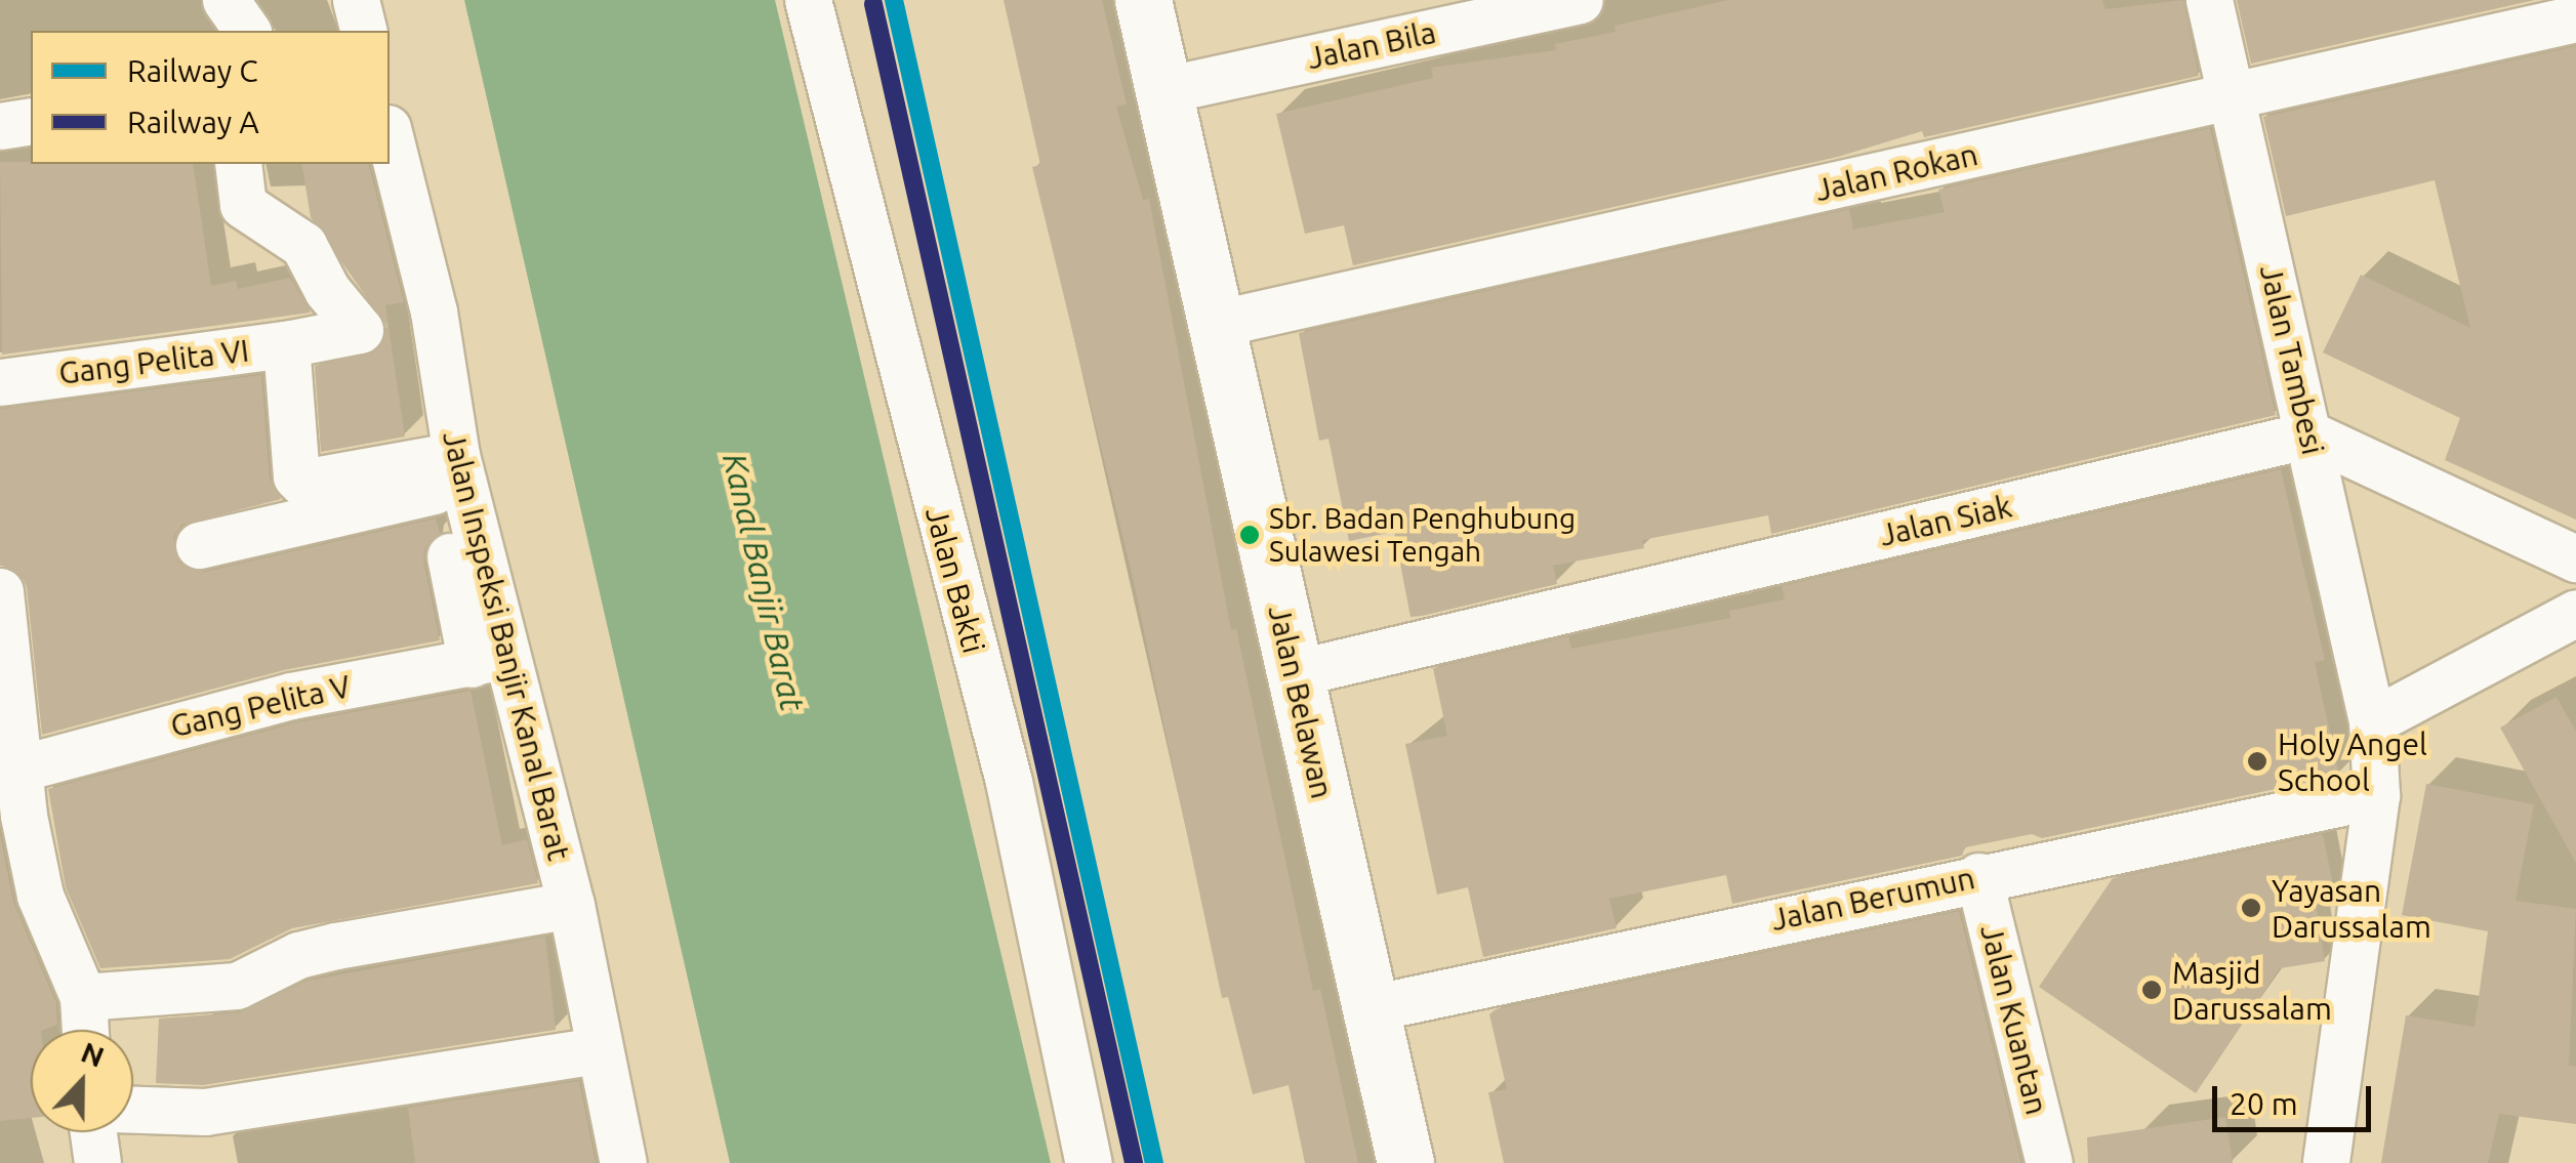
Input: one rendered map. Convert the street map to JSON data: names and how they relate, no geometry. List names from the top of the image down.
{
  "streets": {
    "street": [
      "Jalan Bila",
      "Jalan Rokan",
      "Jalan Tambesi",
      "Gang Pelita VI",
      "Jalan Siak",
      "Jalan Bakti",
      "Jalan Inspeksi Banjir Kanal Barat",
      "Jalan Belawan",
      "Gang Pelita V",
      "Jalan Berumun",
      "Jalan Kuantan"
    ]
  },
  "crossings": [
    ["Jalan Bila", "Jalan Belawan"],
    ["Jalan Rokan", "Jalan Tambesi"],
    ["Jalan Rokan", "Jalan Belawan"],
    ["Jalan Tambesi", "Jalan Siak"],
    ["Jalan Tambesi", "Jalan Berumun"],
    ["Gang Pelita VI", "Jalan Inspeksi Banjir Kanal Barat"],
    ["Jalan Siak", "Jalan Belawan"],
    ["Jalan Inspeksi Banjir Kanal Barat", "Gang Pelita V"],
    ["Jalan Belawan", "Jalan Berumun"],
    ["Jalan Berumun", "Jalan Kuantan"]
  ],
  "water": ["Kanal Banjir Barat"],
  "places": [
    "Sbr. Badan Penghubung Sulawesi Tengah",
    "Holy Angel School",
    "Yayasan Darussalam",
    "Masjid Darussalam"
  ],
  "lines": ["rail line C", "rail line A"],
  "legend": ["Railway C", "Railway A"],
  "scale_bar": "20 m",
  "north": "top"
}
